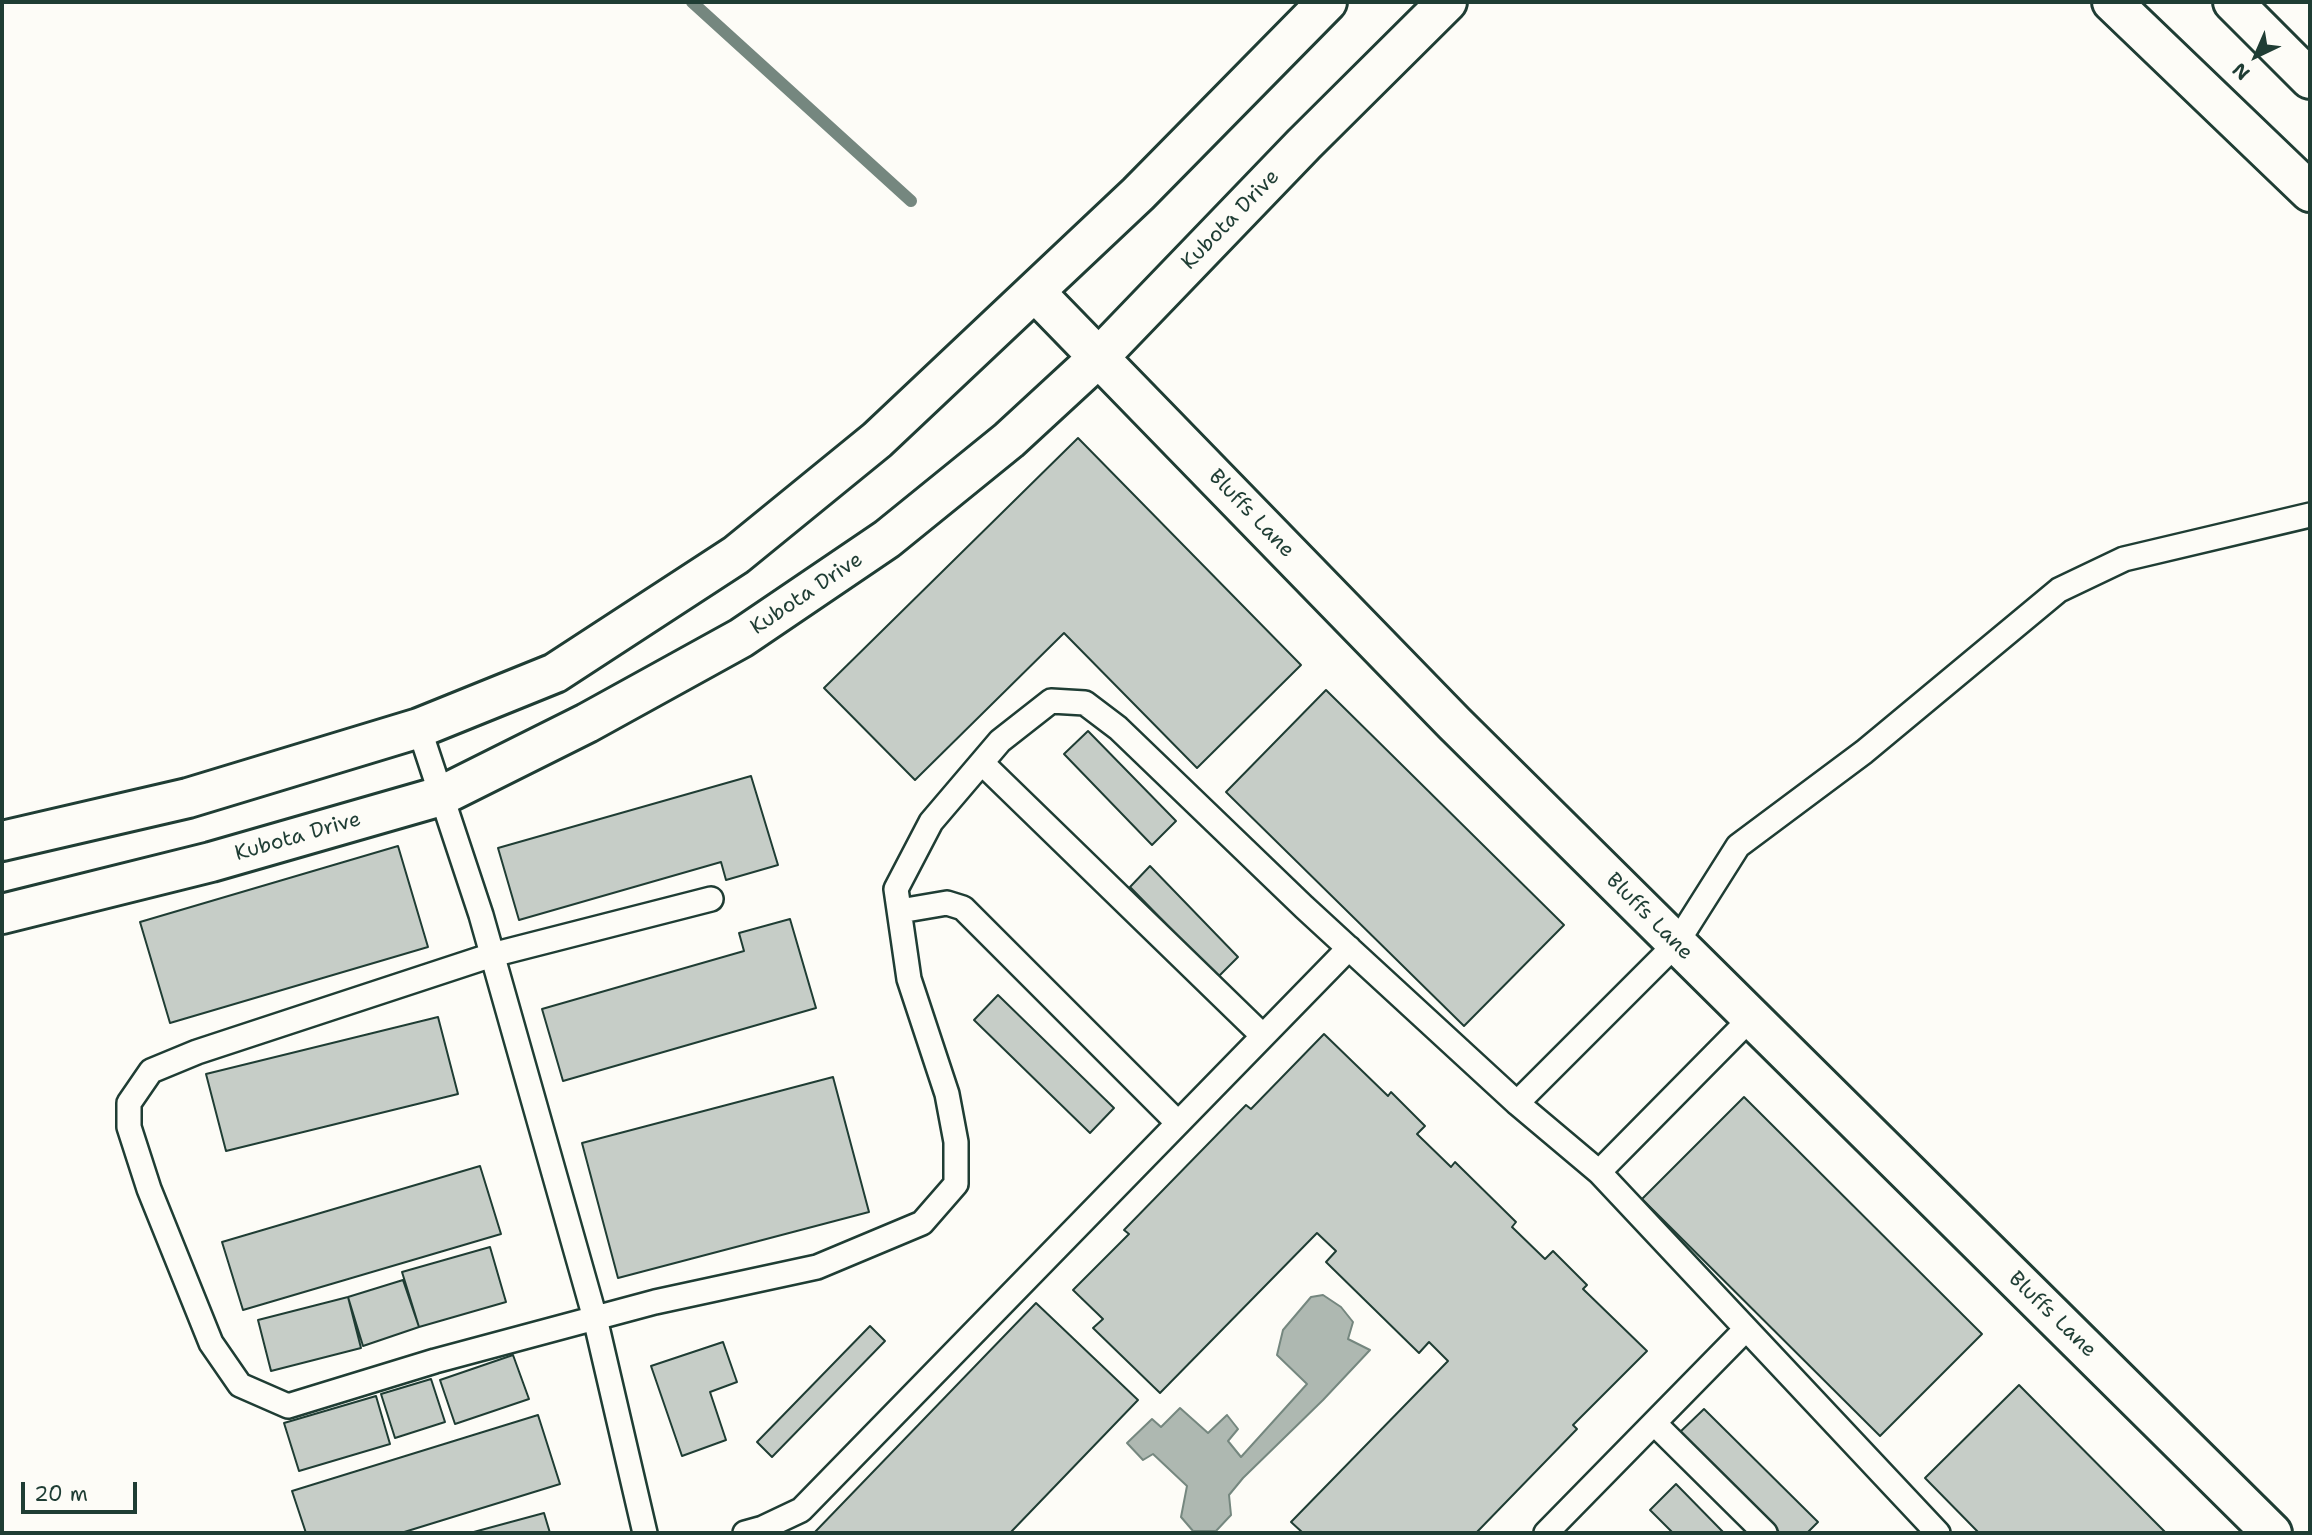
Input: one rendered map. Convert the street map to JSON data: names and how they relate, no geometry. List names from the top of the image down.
{
  "streets": {
    "street": ["Kubota Drive", "Bluffs Lane"]
  },
  "crossings": [
    ["Kubota Drive", "Bluffs Lane"]
  ],
  "scale_bar": "20 m",
  "north": "bottom left"
}
